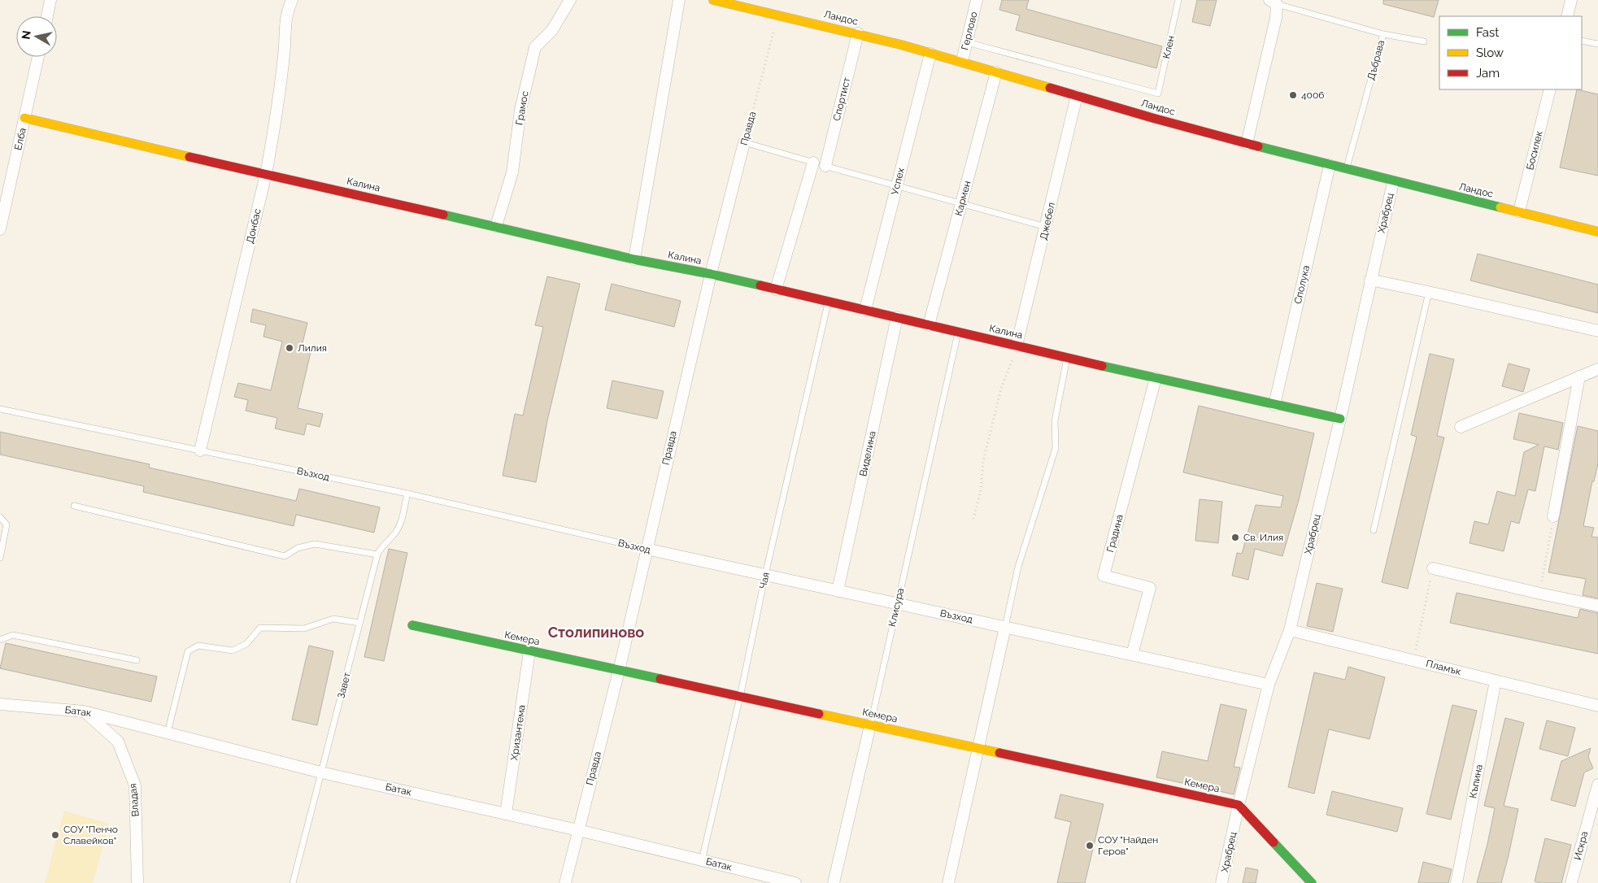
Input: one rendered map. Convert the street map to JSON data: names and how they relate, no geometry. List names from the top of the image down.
{
  "streets": {
    "street": [
      "Ландос",
      "Герлово",
      "Спортист",
      "Грамос",
      "Правда",
      "Елба",
      "Босилек",
      "Успех",
      "Калина",
      "Кармен",
      "Храбрец",
      "Джебел",
      "Донбас",
      "Сполука",
      "Виделина",
      "Възход",
      "Градина",
      "Клисура",
      "Кемера",
      "Пламък",
      "Батак",
      "Хризантема",
      "Къпина",
      "Владая",
      "Искра"
    ],
    "lane": [
      "Клен",
      "Дъбрава",
      "Чая",
      "Завет"
    ]
  },
  "crossings": [
    ["Ландос", "Герлово"],
    ["Ландос", "Дъбрава"],
    ["Ландос", "Спортист"],
    ["Ландос", "Правда"],
    ["Ландос", "Босилек"],
    ["Ландос", "Успех"],
    ["Ландос", "Кармен"],
    ["Ландос", "Храбрец"],
    ["Ландос", "Джебел"],
    ["Ландос", "Сполука"],
    ["Герлово", "Клен"],
    ["Грамос", "Калина"],
    ["Правда", "Калина"],
    ["Правда", "Възход"],
    ["Правда", "Кемера"],
    ["Правда", "Батак"],
    ["Елба", "Калина"],
    ["Успех", "Калина"],
    ["Калина", "Кармен"],
    ["Калина", "Храбрец"],
    ["Калина", "Джебел"],
    ["Калина", "Донбас"],
    ["Калина", "Сполука"],
    ["Калина", "Виделина"],
    ["Калина", "Градина"],
    ["Калина", "Чая"],
    ["Калина", "Клисура"],
    ["Храбрец", "Възход"],
    ["Храбрец", "Кемера"],
    ["Храбрец", "Пламък"],
    ["Донбас", "Възход"],
    ["Виделина", "Възход"],
    ["Възход", "Градина"],
    ["Възход", "Чая"],
    ["Възход", "Клисура"],
    ["Възход", "Завет"],
    ["Чая", "Кемера"],
    ["Чая", "Батак"],
    ["Клисура", "Кемера"],
    ["Кемера", "Хризантема"],
    ["Пламък", "Къпина"],
    ["Завет", "Батак"],
    ["Батак", "Хризантема"],
    ["Батак", "Владая"]
  ],
  "districts": ["Столипиново"],
  "places": [
    "4006",
    "Лилия",
    "Св. Илия",
    "СОУ \"Пенчо Славейков\"",
    "СОУ \"Найден Геров\""
  ],
  "legend": ["Fast", "Slow", "Jam"],
  "north": "left"
}
